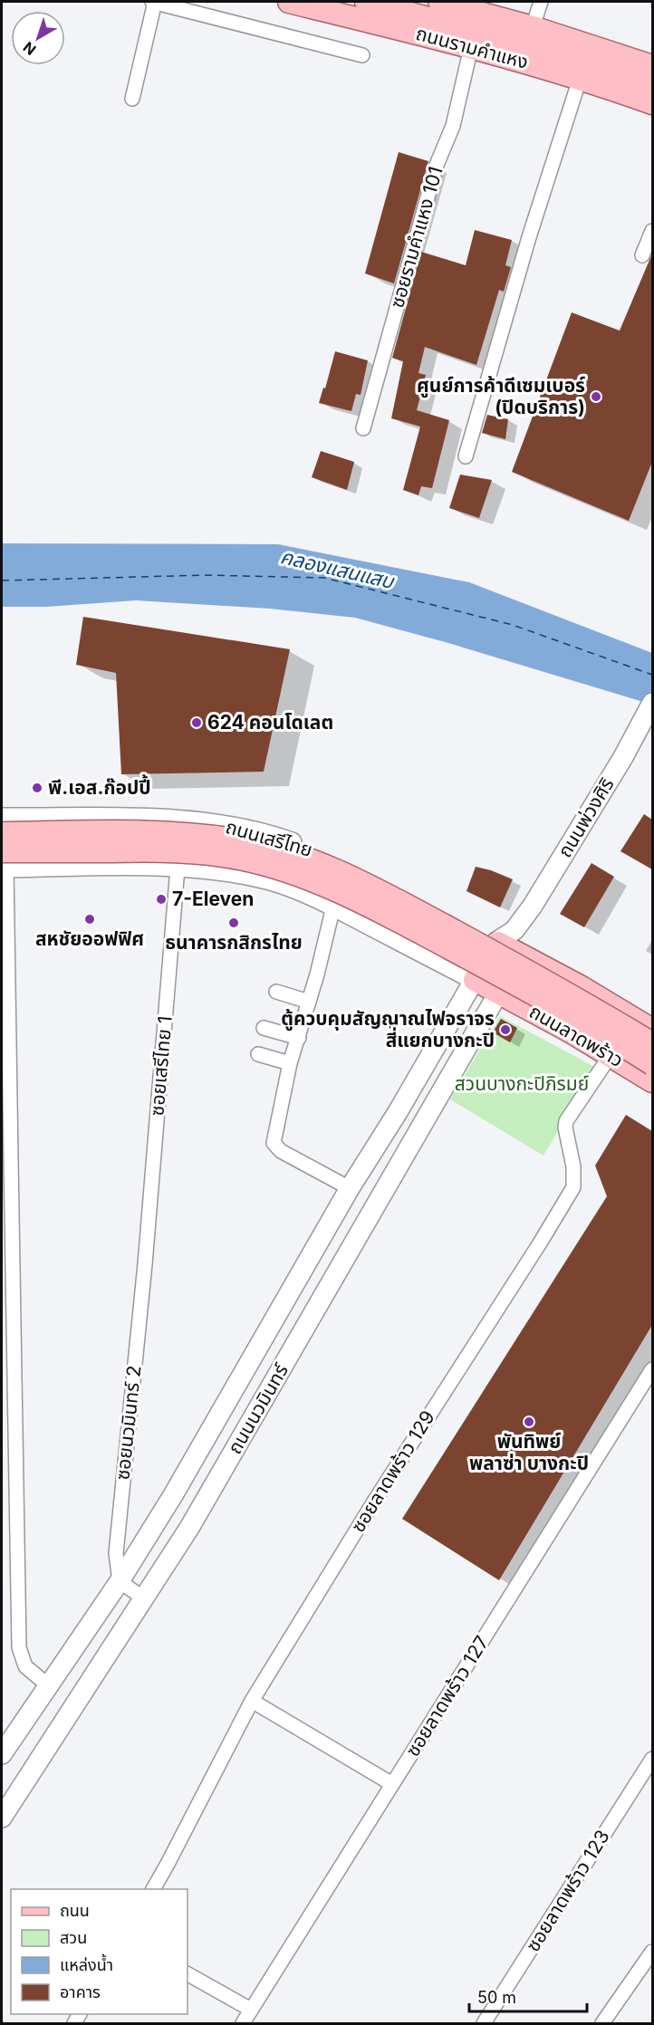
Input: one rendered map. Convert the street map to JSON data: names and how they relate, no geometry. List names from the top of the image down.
{
  "streets": {
    "main road": [
      "ถนนรามคำแหง",
      "ถนนพ่วงศิริ",
      "ถนนเสรีไทย",
      "ถนนลาดพร้าว",
      "ถนนนวมินทร์"
    ],
    "street": [
      "ซอยรามคำแหง 101",
      "ซอยเสรีไทย 1",
      "ซอยนวมินทร์ 2",
      "ซอยลาดพร้าว 129",
      "ซอยลาดพร้าว 127",
      "ซอยลาดพร้าว 123"
    ]
  },
  "crossings": [
    ["ถนนรามคำแหง", "ซอยรามคำแหง 101"],
    ["ถนนพ่วงศิริ", "ถนนเสรีไทย"],
    ["ถนนพ่วงศิริ", "ถนนลาดพร้าว"],
    ["ถนนพ่วงศิริ", "ถนนนวมินทร์"],
    ["ถนนเสรีไทย", "ถนนลาดพร้าว"],
    ["ถนนเสรีไทย", "ซอยเสรีไทย 1"],
    ["ถนนเสรีไทย", "ถนนนวมินทร์"],
    ["ถนนลาดพร้าว", "ถนนนวมินทร์"],
    ["ถนนลาดพร้าว", "ซอยลาดพร้าว 129"],
    ["ซอยเสรีไทย 1", "ซอยนวมินทร์ 2"],
    ["ถนนนวมินทร์", "ซอยนวมินทร์ 2"]
  ],
  "water": ["คลองแสนแสบ"],
  "parks": ["สวนบางกะปิภิรมย์"],
  "places": [
    "ศูนย์การค้าดีเซมเบอร์ (ปิดบริการ)",
    "624 คอนโดเลต",
    "พี.เอส.ก๊อปปี้",
    "7-Eleven",
    "สหชัยออฟฟิศ",
    "ธนาคารกสิกรไทย",
    "ตู้ควบคุมสัญญาณไฟจราจร สี่แยกบางกะปิ",
    "พันทิพย์ พลาซ่า บางกะปิ"
  ],
  "legend": [
    "ถนน",
    "สวน",
    "แหล่งน้ำ",
    "อาคาร"
  ],
  "scale_bar": "50 m",
  "north": "bottom left"
}
